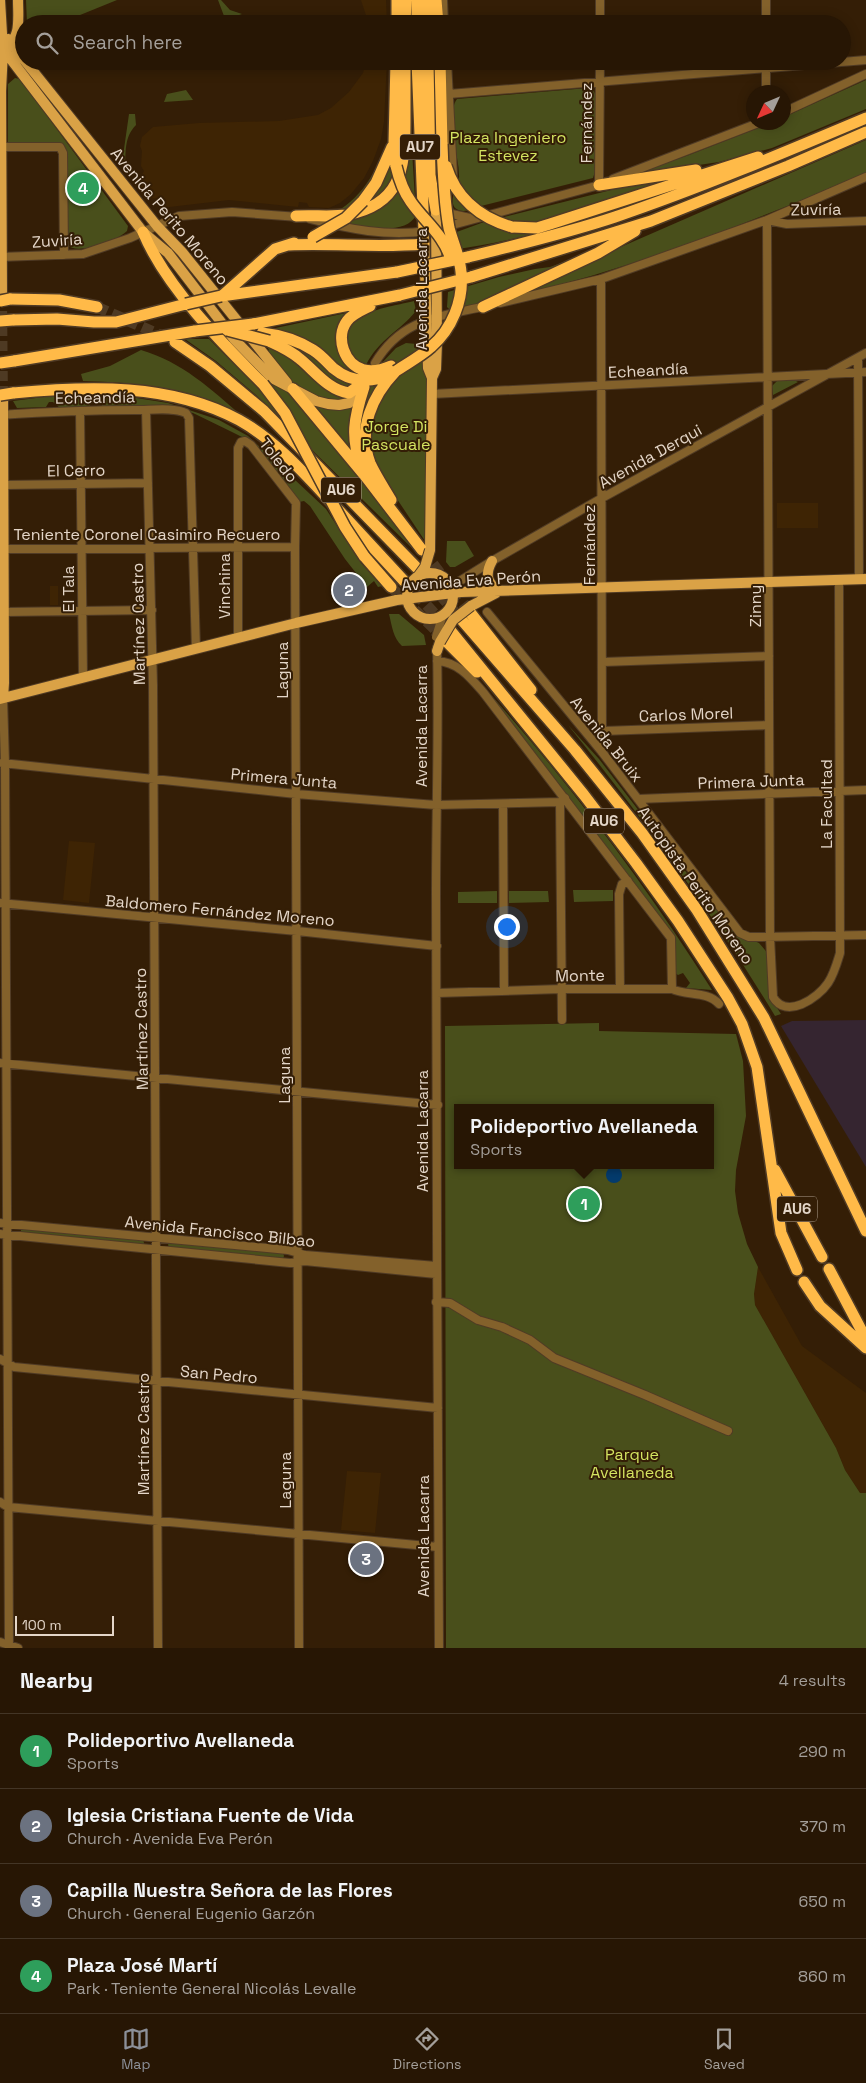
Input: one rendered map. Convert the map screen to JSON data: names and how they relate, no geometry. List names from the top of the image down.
{
  "streets": {
    "highway": ["AU7", "AU6", "Autopista Perito Moreno"],
    "main road": ["Avenida Perito Moreno", "Avenida Lacarra", "Avenida Eva Perón"],
    "street": [
      "Fernández",
      "Zuviría",
      "Echeandía",
      "Avenida Derqui",
      "Toledo",
      "El Cerro",
      "Teniente Coronel Casimiro Recuero",
      "Vinchina",
      "El Tala",
      "Zinny",
      "Martínez Castro",
      "Laguna",
      "Carlos Morel",
      "Avenida Bruix",
      "Primera Junta",
      "La Facultad",
      "Baldomero Fernández Moreno",
      "Monte",
      "Avenida Francisco Bilbao",
      "San Pedro"
    ]
  },
  "crossings": [
    ["Fernández", "Zuviría"],
    ["Fernández", "Echeandía"],
    ["Fernández", "Avenida Derqui"],
    ["Fernández", "Avenida Eva Perón"],
    ["Fernández", "Carlos Morel"],
    ["Fernández", "Avenida Bruix"],
    ["AU7", "Zuviría"],
    ["AU7", "Avenida Lacarra"],
    ["Zuviría", "Avenida Perito Moreno"],
    ["Zuviría", "Avenida Lacarra"],
    ["Zuviría", "Zinny"],
    ["Avenida Lacarra", "Echeandía"],
    ["Avenida Lacarra", "AU6"],
    ["Avenida Lacarra", "Avenida Eva Perón"],
    ["Avenida Lacarra", "Primera Junta"],
    ["Avenida Lacarra", "Baldomero Fernández Moreno"],
    ["Avenida Lacarra", "Monte"],
    ["Avenida Lacarra", "Avenida Francisco Bilbao"],
    ["Avenida Lacarra", "San Pedro"],
    ["Echeandía", "Avenida Derqui"],
    ["Echeandía", "Teniente Coronel Casimiro Recuero"],
    ["Echeandía", "El Tala"],
    ["Echeandía", "Zinny"],
    ["Echeandía", "Martínez Castro"],
    ["Avenida Derqui", "Avenida Eva Perón"],
    ["Avenida Derqui", "Zinny"],
    ["Toledo", "Vinchina"],
    ["Toledo", "Laguna"],
    ["El Cerro", "El Tala"],
    ["El Cerro", "Martínez Castro"],
    ["Teniente Coronel Casimiro Recuero", "Vinchina"],
    ["Teniente Coronel Casimiro Recuero", "El Tala"],
    ["Teniente Coronel Casimiro Recuero", "Martínez Castro"],
    ["Teniente Coronel Casimiro Recuero", "Laguna"],
    ["Avenida Eva Perón", "Vinchina"],
    ["Avenida Eva Perón", "El Tala"],
    ["Avenida Eva Perón", "Zinny"],
    ["Avenida Eva Perón", "Martínez Castro"],
    ["Avenida Eva Perón", "Laguna"],
    ["Avenida Eva Perón", "La Facultad"],
    ["Zinny", "Carlos Morel"],
    ["Zinny", "Avenida Bruix"],
    ["Zinny", "Primera Junta"],
    ["Zinny", "La Facultad"],
    ["Martínez Castro", "Primera Junta"],
    ["Martínez Castro", "Baldomero Fernández Moreno"],
    ["Martínez Castro", "Avenida Francisco Bilbao"],
    ["Martínez Castro", "San Pedro"],
    ["Laguna", "Primera Junta"],
    ["Laguna", "Baldomero Fernández Moreno"],
    ["Laguna", "Avenida Francisco Bilbao"],
    ["Laguna", "San Pedro"],
    ["Avenida Bruix", "Primera Junta"],
    ["Primera Junta", "La Facultad"]
  ],
  "parks": ["Plaza Ingeniero Estevez", "Jorge Di Pascuale", "Parque Avellaneda"],
  "scale_bar": "100 m",
  "north": "bottom left",
  "page": {
    "search": "Search here",
    "pins": [
      "4",
      "2",
      "1",
      "3"
    ],
    "popup": ["Polideportivo Avellaneda", "Sports"],
    "scale": "100 m",
    "heading": ["Nearby", "4 results"],
    "list": [
      {
        "mark": "1",
        "name": "Polideportivo Avellaneda",
        "note": "Sports",
        "value": "290 m"
      },
      {
        "mark": "2",
        "name": "Iglesia Cristiana Fuente de Vida",
        "note": "Church · Avenida Eva Perón",
        "value": "370 m"
      },
      {
        "mark": "3",
        "name": "Capilla Nuestra Señora de las Flores",
        "note": "Church · General Eugenio Garzón",
        "value": "650 m"
      },
      {
        "mark": "4",
        "name": "Plaza José Martí",
        "note": "Park · Teniente General Nicolás Levalle",
        "value": "860 m"
      }
    ],
    "nav": ["Map", "Directions", "Saved"]
  }
}
